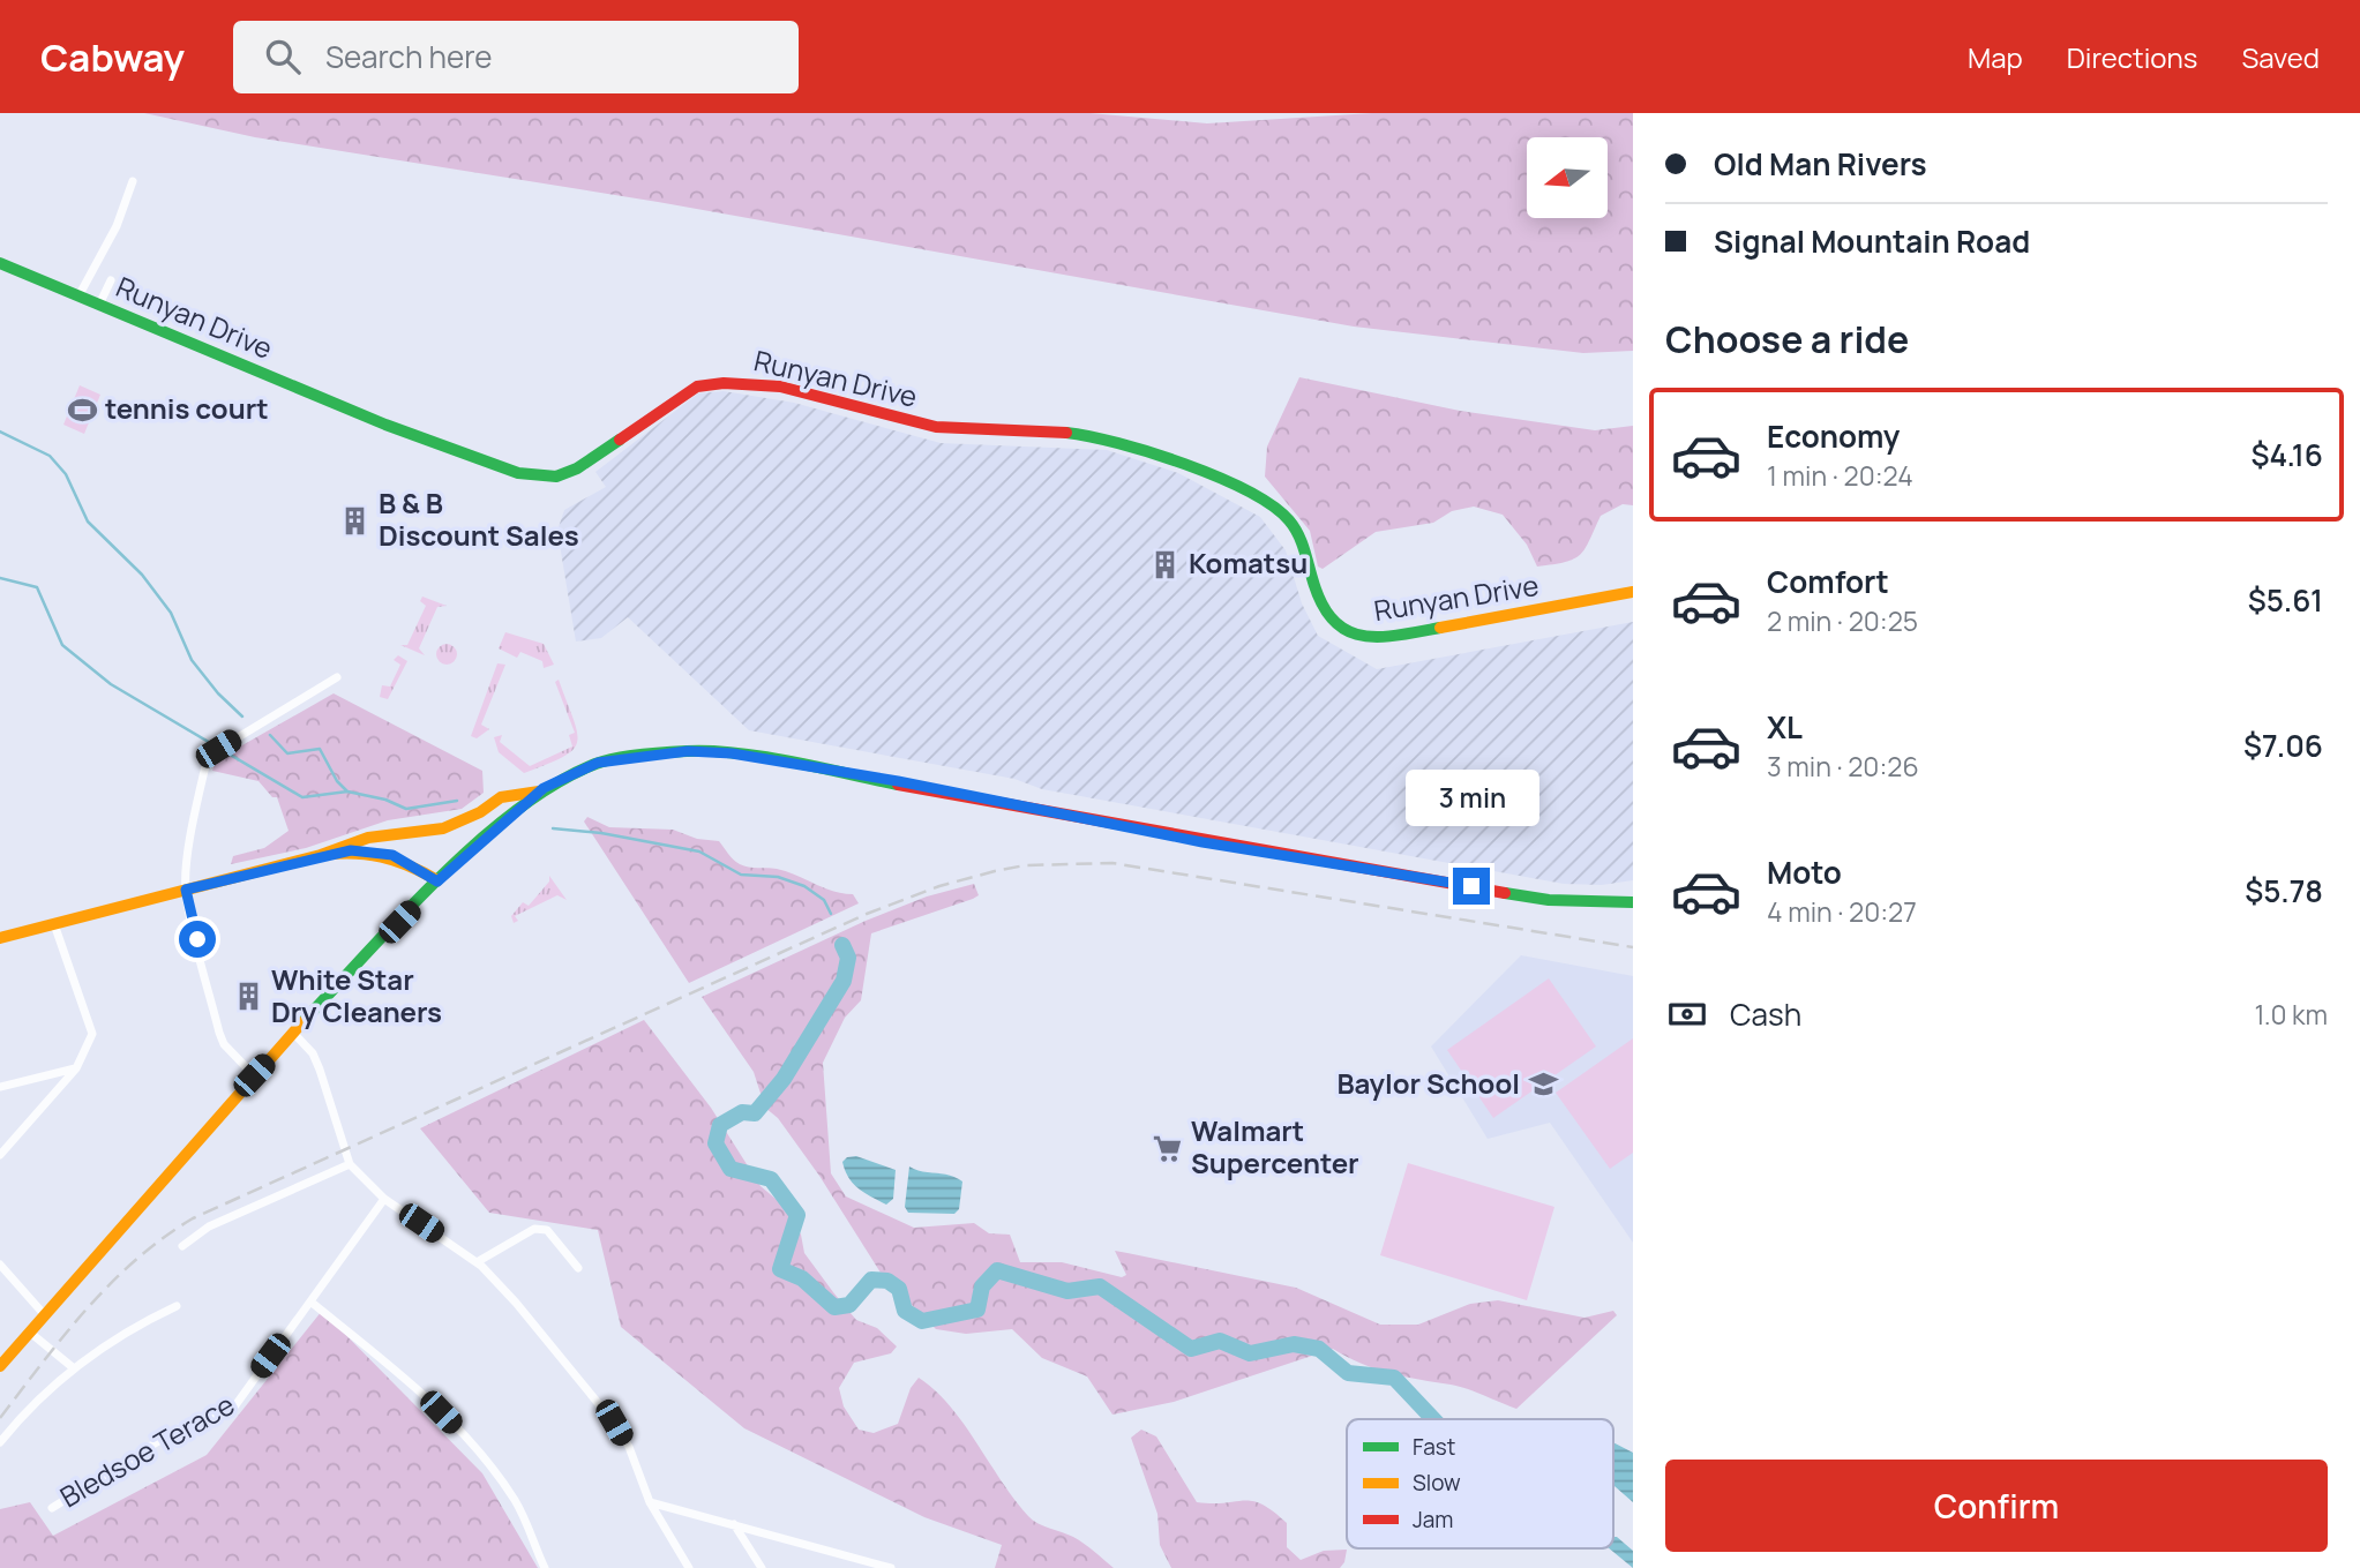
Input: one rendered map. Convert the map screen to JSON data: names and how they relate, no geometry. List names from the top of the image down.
{
  "streets": {
    "main road": ["Runyan Drive"],
    "street": ["Bledsoe Terace"]
  },
  "places": {
    "sports": ["tennis court"],
    "building": ["B & B Discount Sales", "Komatsu", "White Star Dry Cleaners"],
    "school or university": ["Baylor School"],
    "supermarket": ["Walmart Supercenter"]
  },
  "legend": ["Fast", "Slow", "Jam"],
  "north": "left",
  "page": {
    "header": "Cabway",
    "search": "Search here",
    "nav": ["Map", "Directions", "Saved"],
    "banner": ["Old Man Rivers", "Signal Mountain Road"],
    "heading": "Choose a ride",
    "list": [
      {
        "name": "Economy",
        "note": "1 min · 20:24",
        "value": "$4.16"
      },
      {
        "name": "Comfort",
        "note": "2 min · 20:25",
        "value": "$5.61"
      },
      {
        "name": "XL",
        "note": "3 min · 20:26",
        "value": "$7.06"
      },
      {
        "name": "Moto",
        "note": "4 min · 20:27",
        "value": "$5.78"
      }
    ],
    "bubble": "3 min",
    "pay": ["Cash", "1.0 km"],
    "buttons": "Confirm"
  }
}
